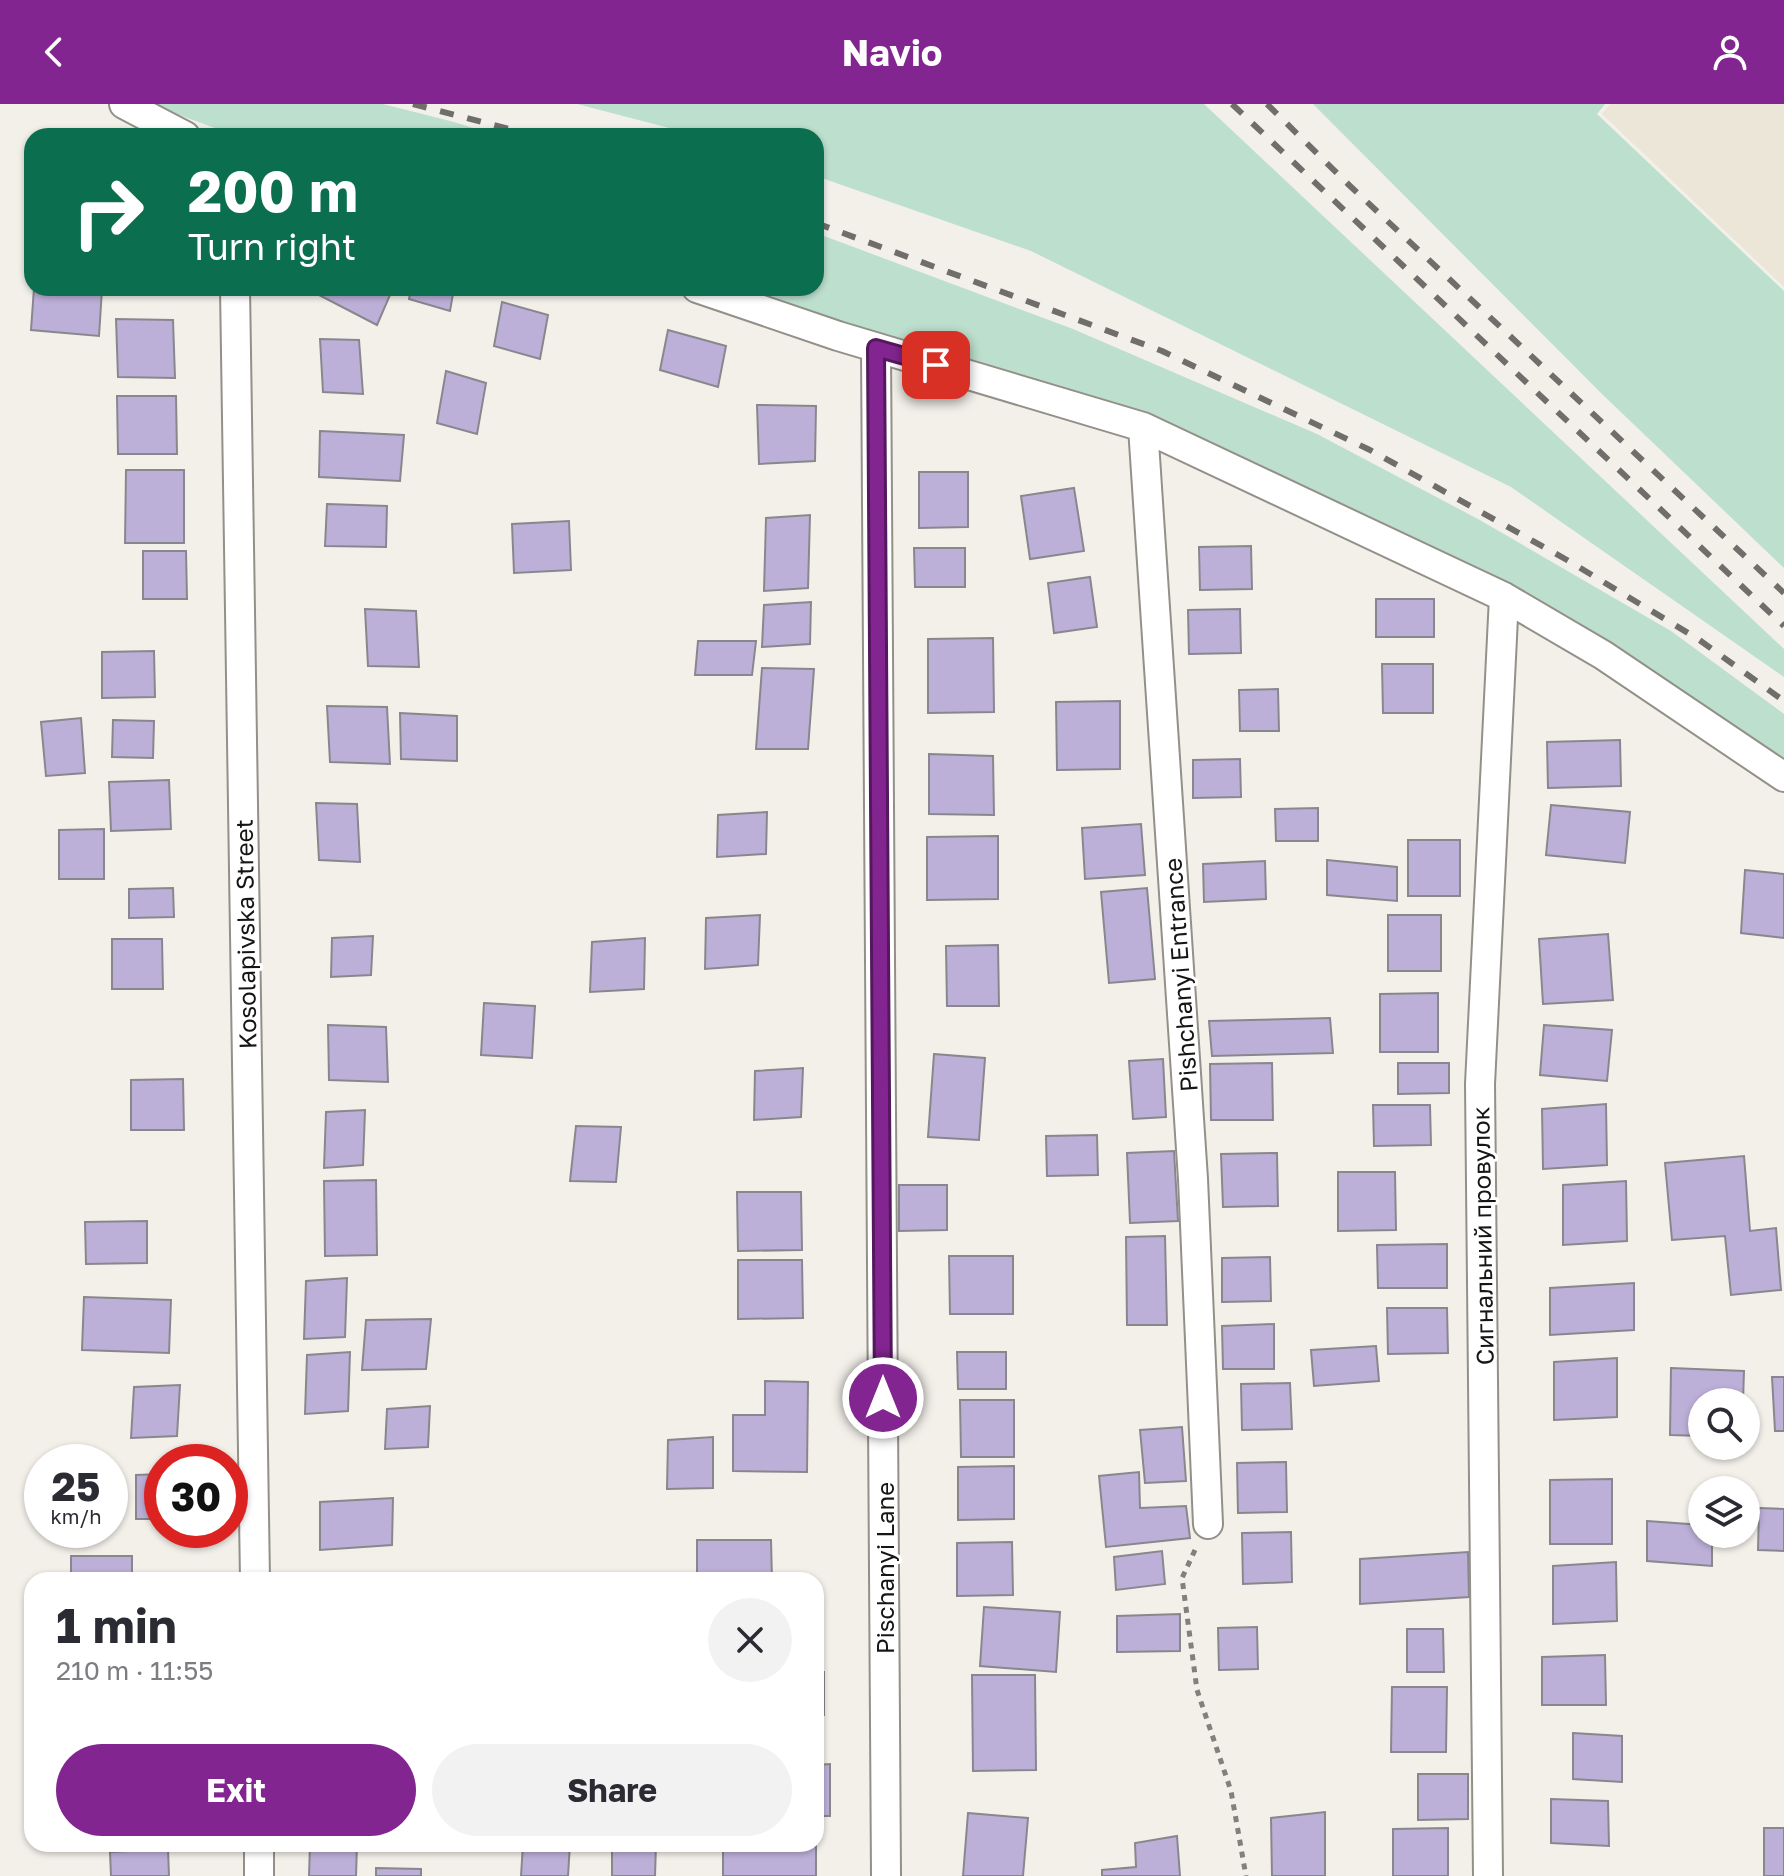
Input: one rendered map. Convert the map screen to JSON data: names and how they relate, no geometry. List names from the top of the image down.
{
  "streets": {
    "street": [
      "Kosolapivska Street",
      "Pishchanyi Entrance",
      "Сигнальний провулок",
      "Pischanyi Lane"
    ]
  },
  "page": {
    "header": "Navio",
    "turn": ["200 m", "Turn right"],
    "speed": "25 km/h",
    "limit": "30",
    "heading": ["1 min", "210 m · 11:55"],
    "buttons": ["Exit", "Share"]
  }
}
